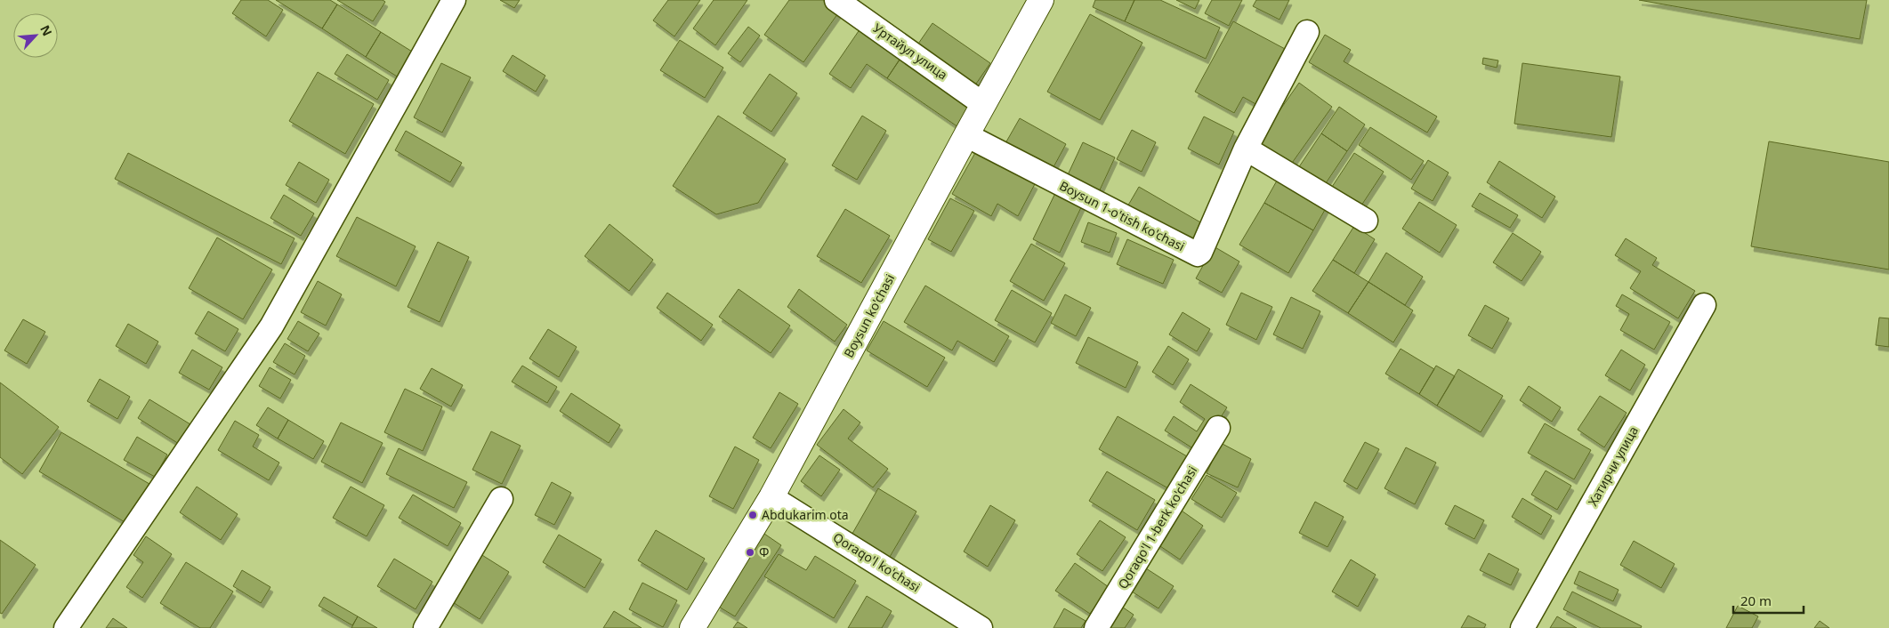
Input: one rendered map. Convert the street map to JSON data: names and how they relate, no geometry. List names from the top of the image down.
{
  "streets": {
    "street": [
      "Уртайул улица",
      "Boysun 1-o'tish ko'chasi",
      "Boysun ko'chasi",
      "Хатирчи улица",
      "Qoraqo'l 1-berk ko'chasi",
      "Qoraqo'l ko'chasi"
    ]
  },
  "crossings": [
    ["Уртайул улица", "Boysun ko'chasi"],
    ["Boysun 1-o'tish ko'chasi", "Boysun ko'chasi"],
    ["Boysun ko'chasi", "Qoraqo'l ko'chasi"]
  ],
  "places": ["Abdukarim ota", "Ф"],
  "scale_bar": "20 m",
  "north": "top right"
}
